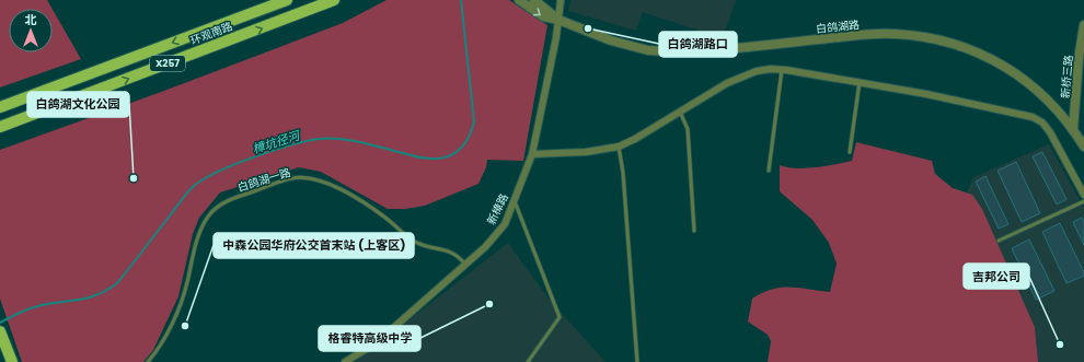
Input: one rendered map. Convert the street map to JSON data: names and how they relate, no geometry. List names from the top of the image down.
{
  "streets": {
    "main road": ["环观南路", "X257"],
    "street": ["白鸽湖路", "新桥三路", "新樟路"],
    "lane": ["白鸽湖一路"]
  },
  "crossings": [
    ["白鸽湖路", "新桥三路"],
    ["白鸽湖路", "新樟路"],
    ["白鸽湖一路", "新樟路"]
  ],
  "water": ["樟坑径河"],
  "places": [
    "白鸽湖路口",
    "白鸽湖文化公园",
    "格睿特高级中学",
    "中森公园华府公交首末站 (上客区)",
    "吉邦公司"
  ],
  "north": "top"
}
